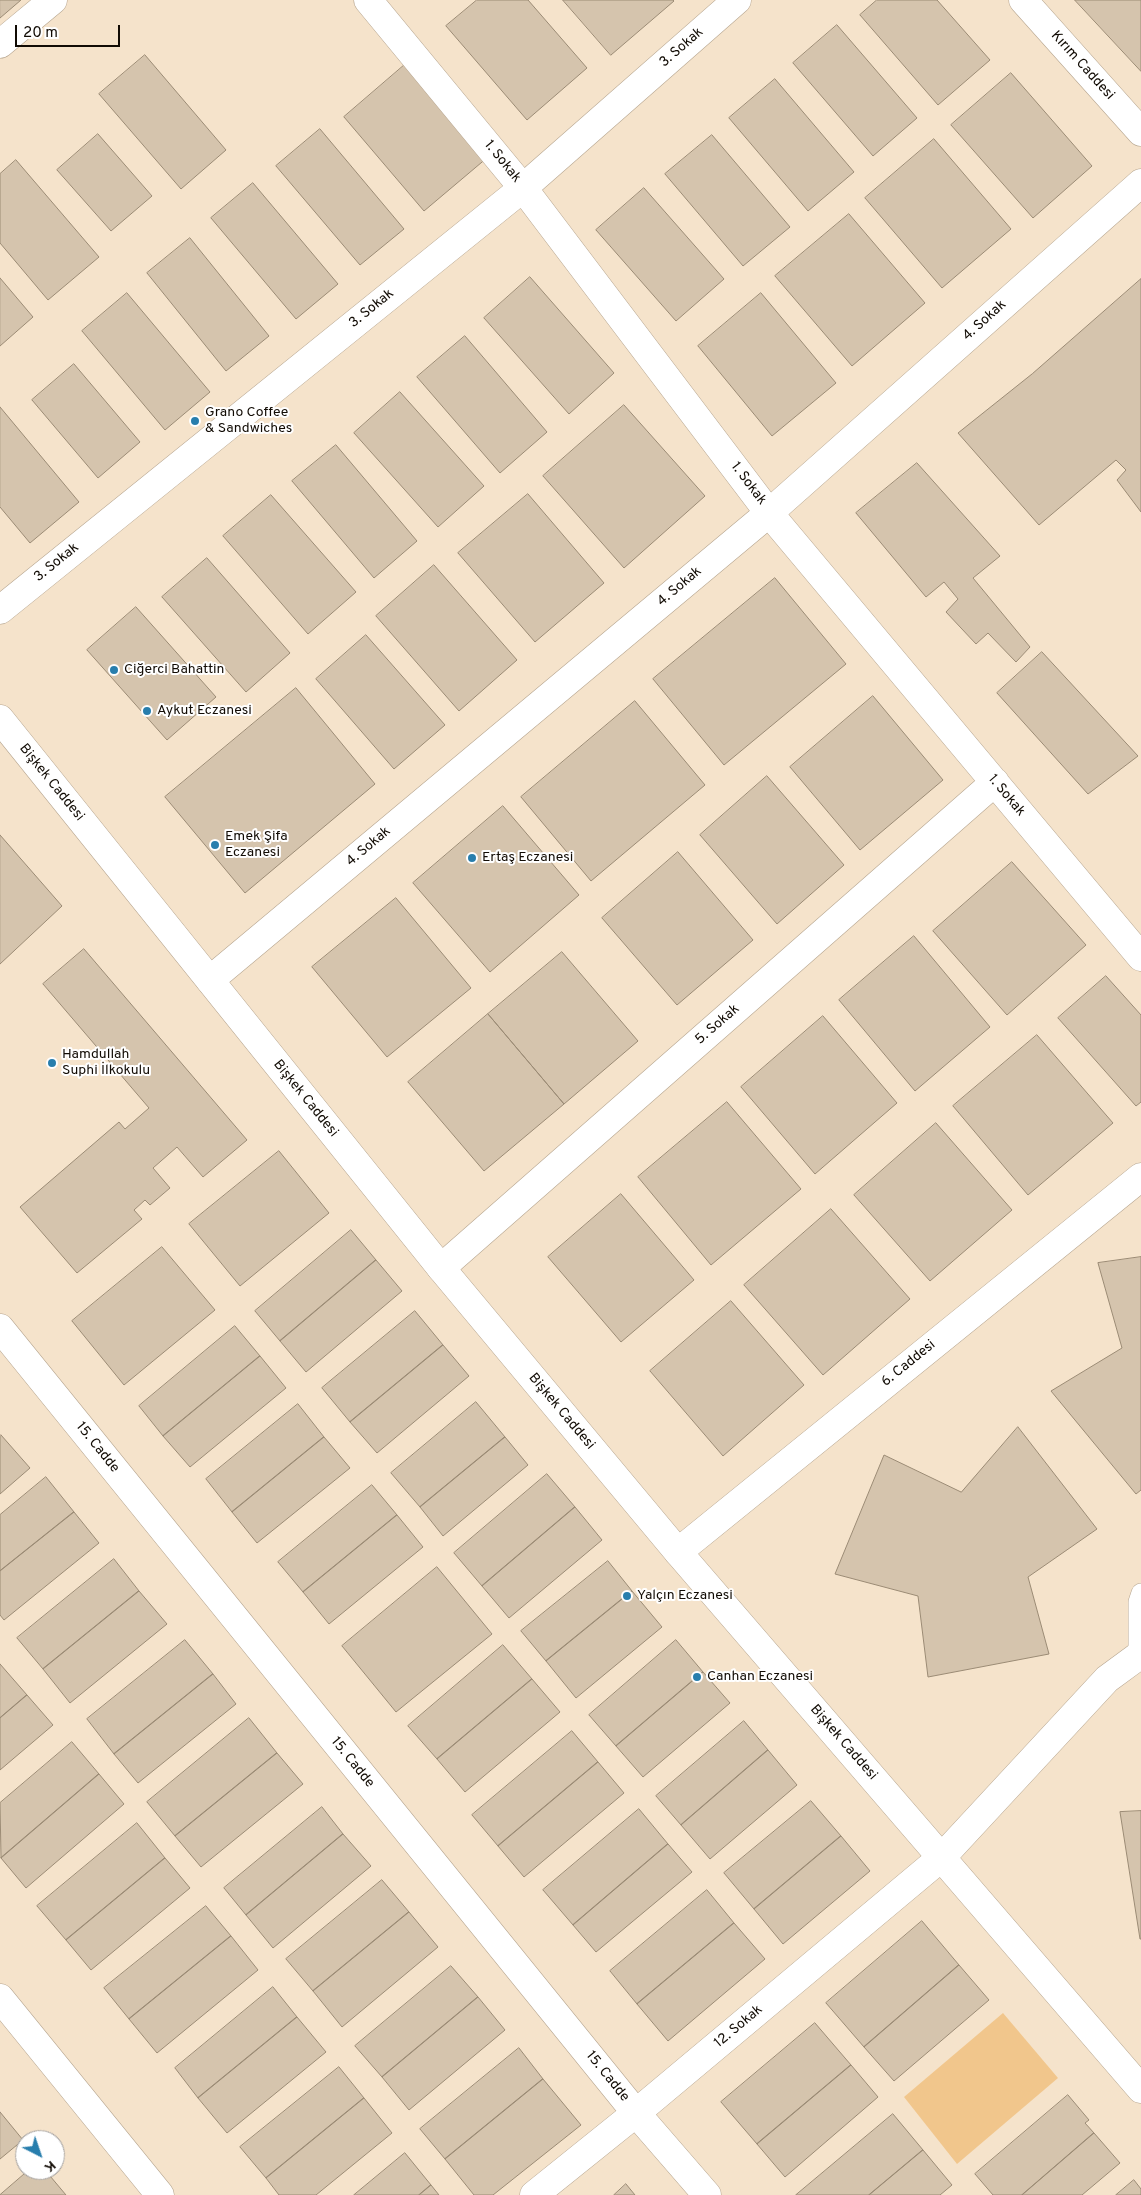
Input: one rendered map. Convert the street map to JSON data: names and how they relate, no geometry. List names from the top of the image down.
{
  "streets": {
    "street": [
      "3. Sokak",
      "Kırım Caddesi",
      "1. Sokak",
      "4. Sokak",
      "Bişkek Caddesi",
      "5. Sokak",
      "6. Caddesi",
      "15. Cadde",
      "12. Sokak"
    ]
  },
  "crossings": [
    ["3. Sokak", "1. Sokak"],
    ["1. Sokak", "4. Sokak"],
    ["1. Sokak", "5. Sokak"],
    ["4. Sokak", "Bişkek Caddesi"],
    ["Bişkek Caddesi", "5. Sokak"],
    ["Bişkek Caddesi", "6. Caddesi"],
    ["Bişkek Caddesi", "12. Sokak"],
    ["15. Cadde", "12. Sokak"]
  ],
  "places": [
    "Grano Coffee & Sandwiches",
    "Ciğerci Bahattin",
    "Aykut Eczanesi",
    "Emek Şifa Eczanesi",
    "Ertaş Eczanesi",
    "Hamdullah Suphi İlkokulu",
    "Yalçın Eczanesi",
    "Canhan Eczanesi"
  ],
  "scale_bar": "20 m",
  "north": "bottom right"
}
